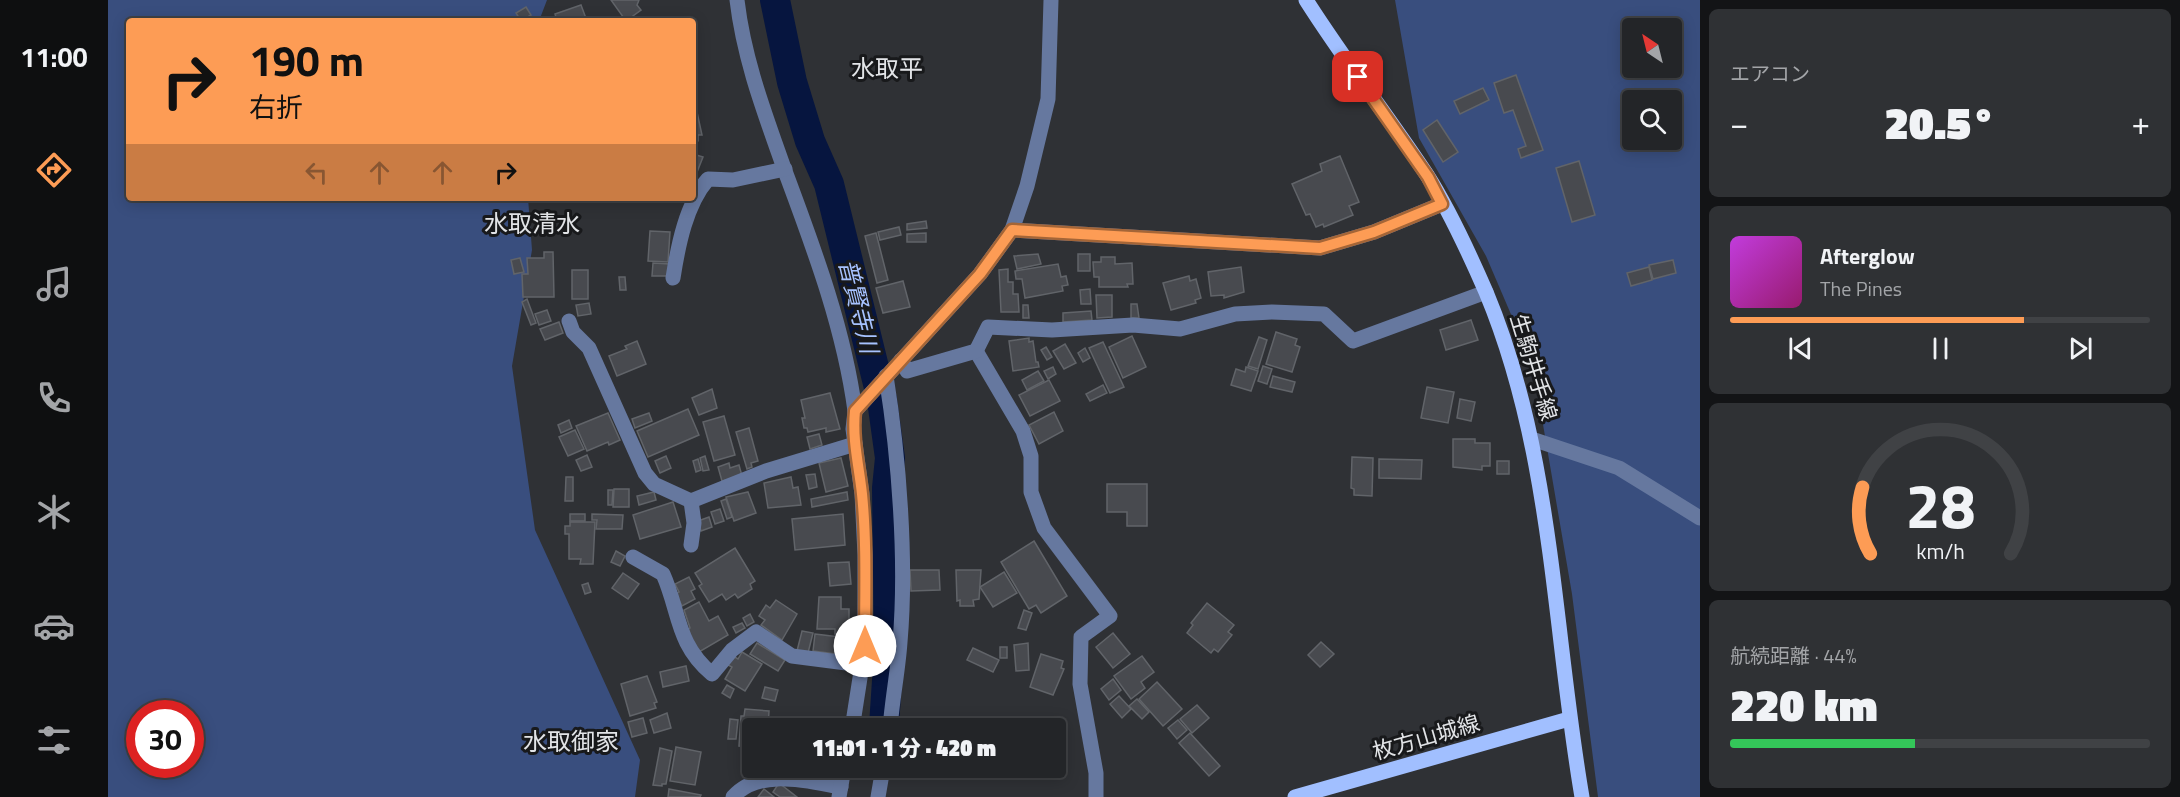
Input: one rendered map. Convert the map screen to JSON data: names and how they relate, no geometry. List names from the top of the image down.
{
  "streets": {
    "main road": ["生駒井手線", "枚方山城線"]
  },
  "crossings": [
    ["生駒井手線", "枚方山城線"]
  ],
  "districts": ["水取平", "水取清水", "水取御家"],
  "water": ["普賢寺川"],
  "north": "top left",
  "page": {
    "tabs": "11:00",
    "tile": [
      "エアコン",
      ["航続距離 · 44%", "220 km"]
    ],
    "turn": ["190 m", "右折"],
    "heat": ["−", "20.5°", "+"],
    "song": ["Afterglow", "The Pines"],
    "limit": "30",
    "trip": "11:01 · 1 分 · 420 m",
    "gauge": ["28", "km/h"]
  }
}
